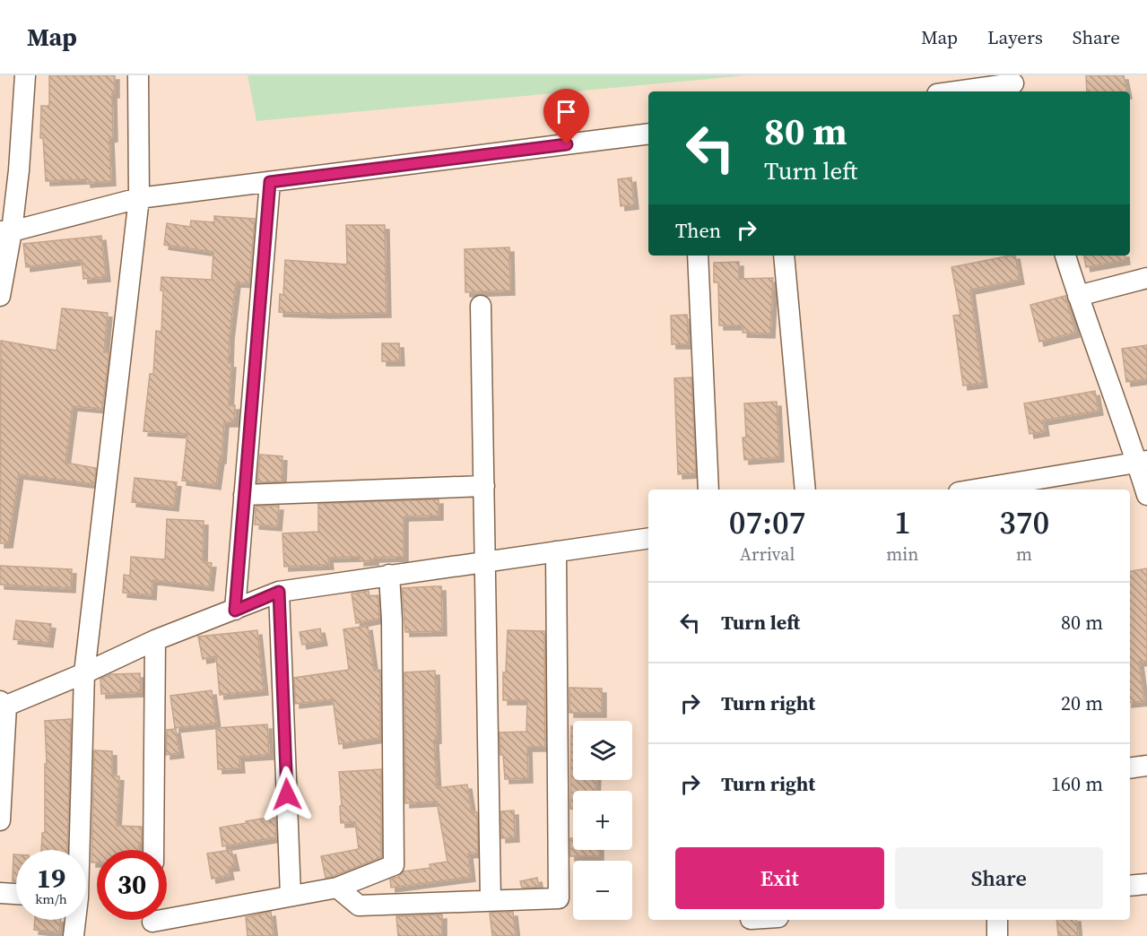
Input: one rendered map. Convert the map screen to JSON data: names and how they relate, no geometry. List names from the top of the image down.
{
  "page": {
    "header": "Map",
    "nav": ["Map", "Layers", "Share"],
    "turn": ["80 m", "Turn left"],
    "then": "Then",
    "eta": [
      "07:07",
      "Arrival",
      "1",
      "min",
      "370",
      "m"
    ],
    "list": [
      {
        "name": "Turn left",
        "value": "80 m"
      },
      {
        "name": "Turn right",
        "value": "20 m"
      },
      {
        "name": "Turn right",
        "value": "160 m"
      }
    ],
    "map_buttons": ["+", "−"],
    "buttons": ["Exit", "Share"],
    "speed": "19 km/h",
    "limit": "30"
  }
}
